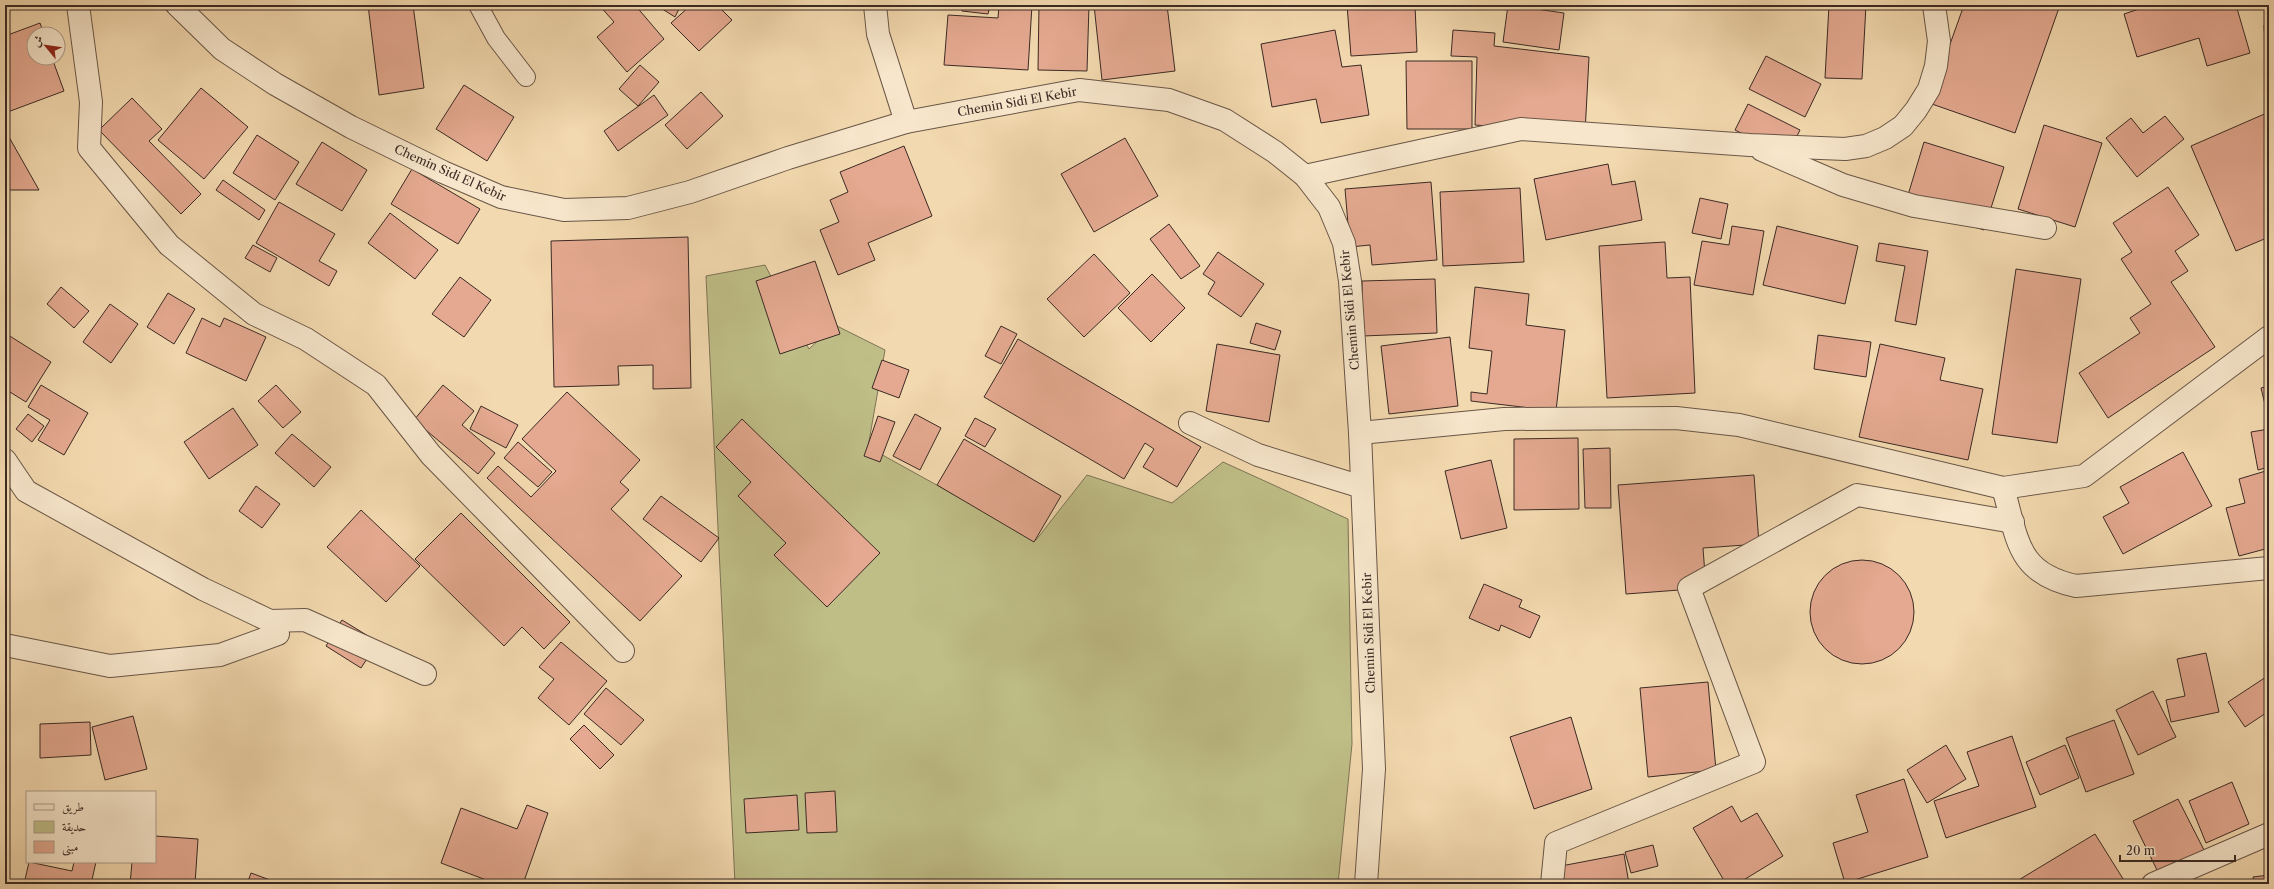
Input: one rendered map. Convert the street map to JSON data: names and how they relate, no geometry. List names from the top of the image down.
{
  "streets": {
    "street": ["Chemin Sidi El Kebir"]
  },
  "legend": ["طريق", "حديقة", "مبنى"],
  "scale_bar": "20 m",
  "north": "top left"
}
